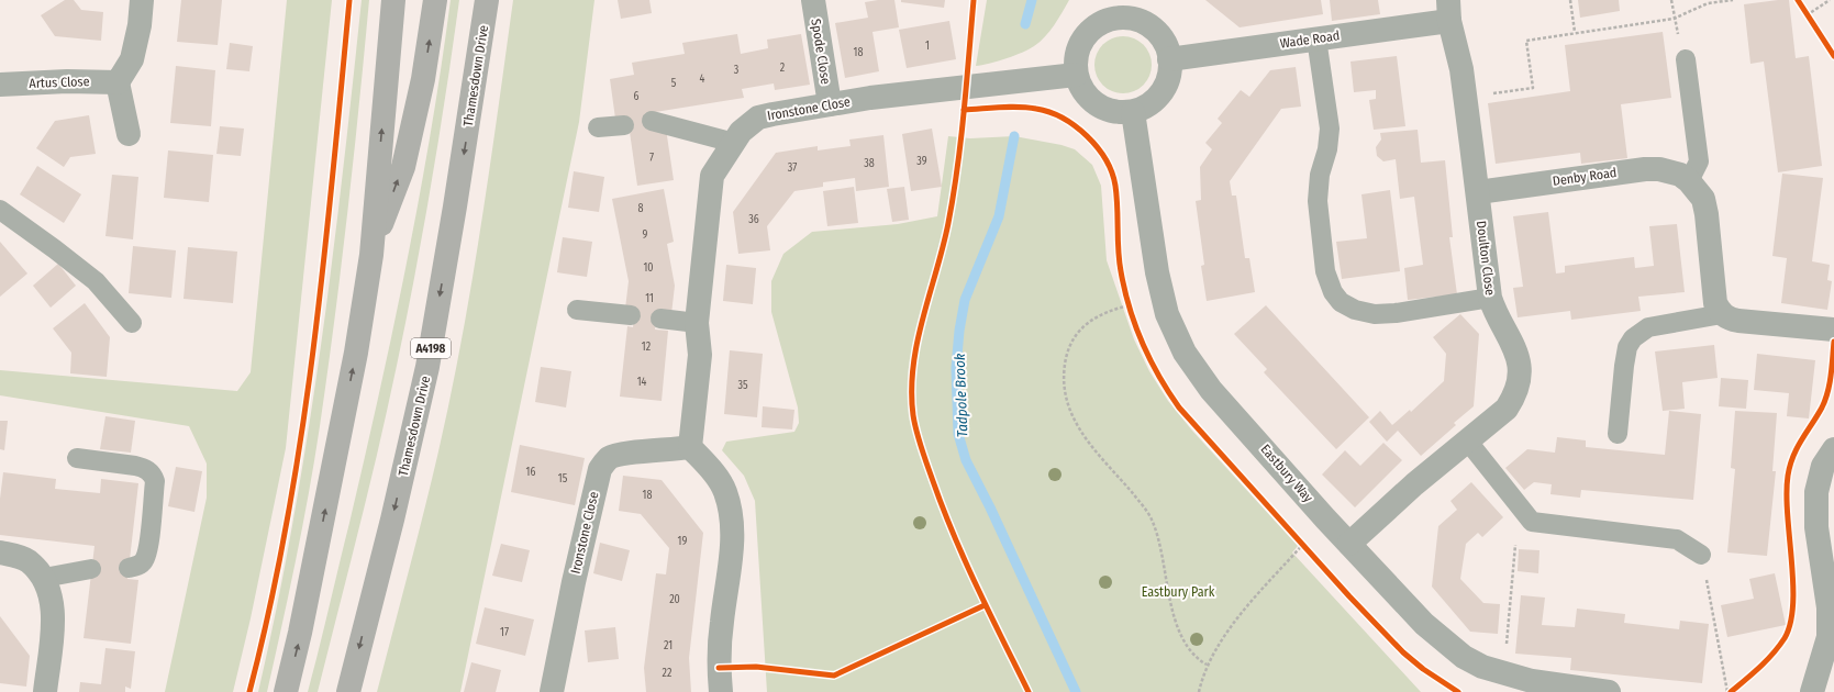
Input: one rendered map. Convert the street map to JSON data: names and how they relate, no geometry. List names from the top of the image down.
{
  "streets": {
    "main road": ["Thamesdown Drive", "A4198"],
    "street": [
      "Wade Road",
      "Spode Close",
      "Artus Close",
      "Ironstone Close",
      "Denby Road",
      "Doulton Close",
      "Eastbury Way"
    ]
  },
  "crossings": [
    ["Wade Road", "Ironstone Close"],
    ["Wade Road", "Doulton Close"],
    ["Wade Road", "Eastbury Way"],
    ["Spode Close", "Ironstone Close"],
    ["Ironstone Close", "Eastbury Way"],
    ["Denby Road", "Doulton Close"],
    ["Doulton Close", "Eastbury Way"]
  ],
  "water": ["Tadpole Brook"],
  "parks": ["Eastbury Park"],
  "house_numbers": [
    "1",
    "18",
    "2",
    "3",
    "4",
    "5",
    "6",
    "7",
    "39",
    "38",
    "37",
    "8",
    "36",
    "9",
    "10",
    "11",
    "12",
    "14",
    "35",
    "16",
    "15",
    "18",
    "19",
    "20",
    "17",
    "21",
    "22"
  ]
}
